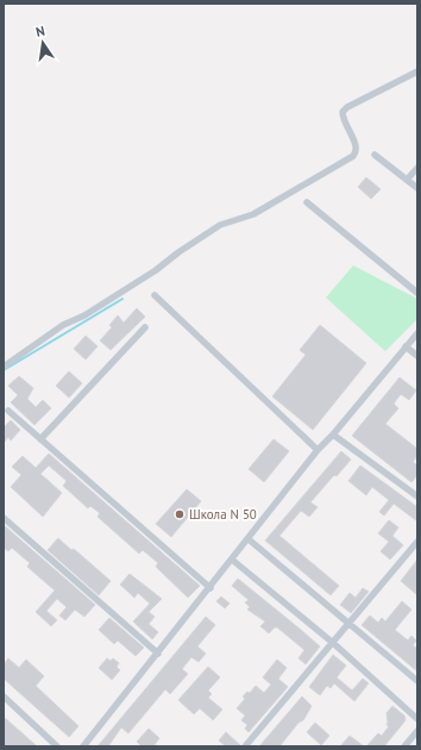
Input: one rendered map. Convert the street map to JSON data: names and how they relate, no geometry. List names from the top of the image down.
{
  "places": ["Школа N 50"],
  "north": "top"
}
